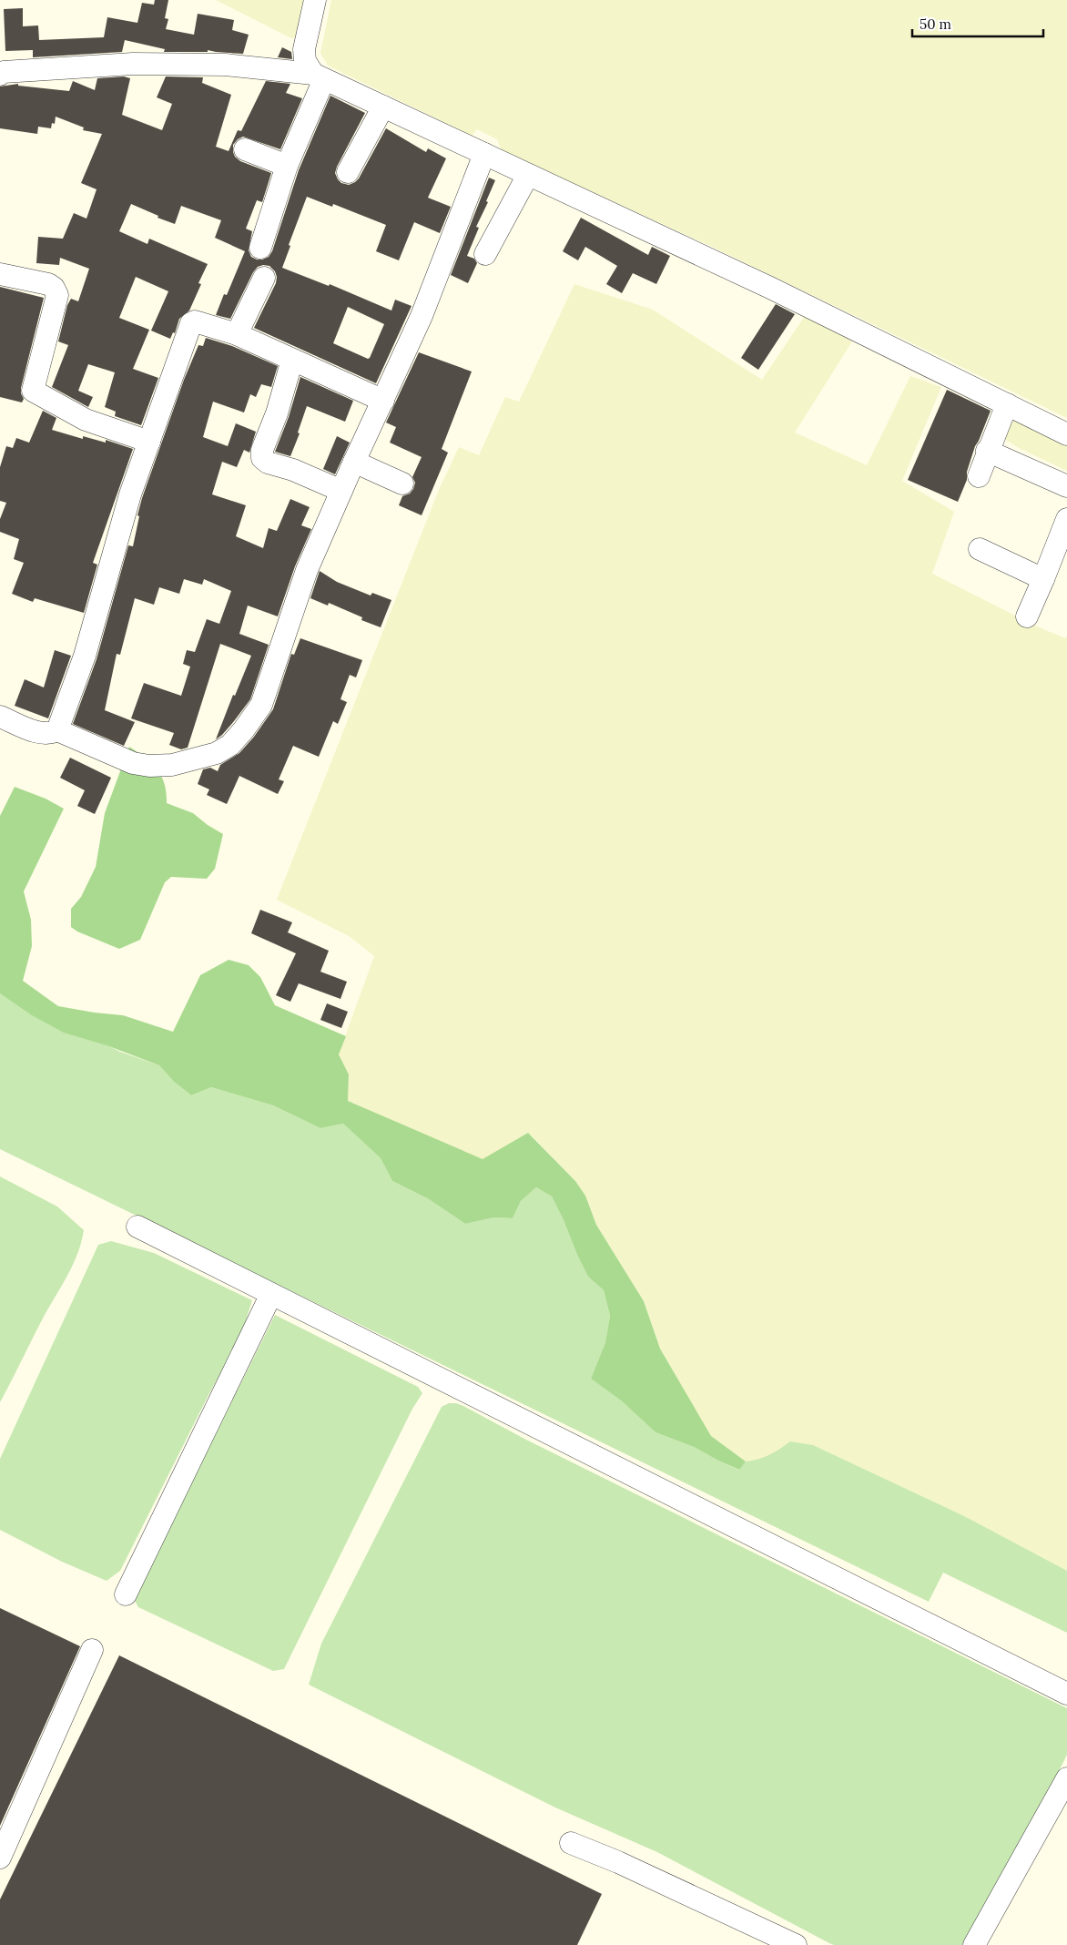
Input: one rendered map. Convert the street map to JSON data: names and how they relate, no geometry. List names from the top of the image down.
{
  "scale_bar": "50 m"
}
